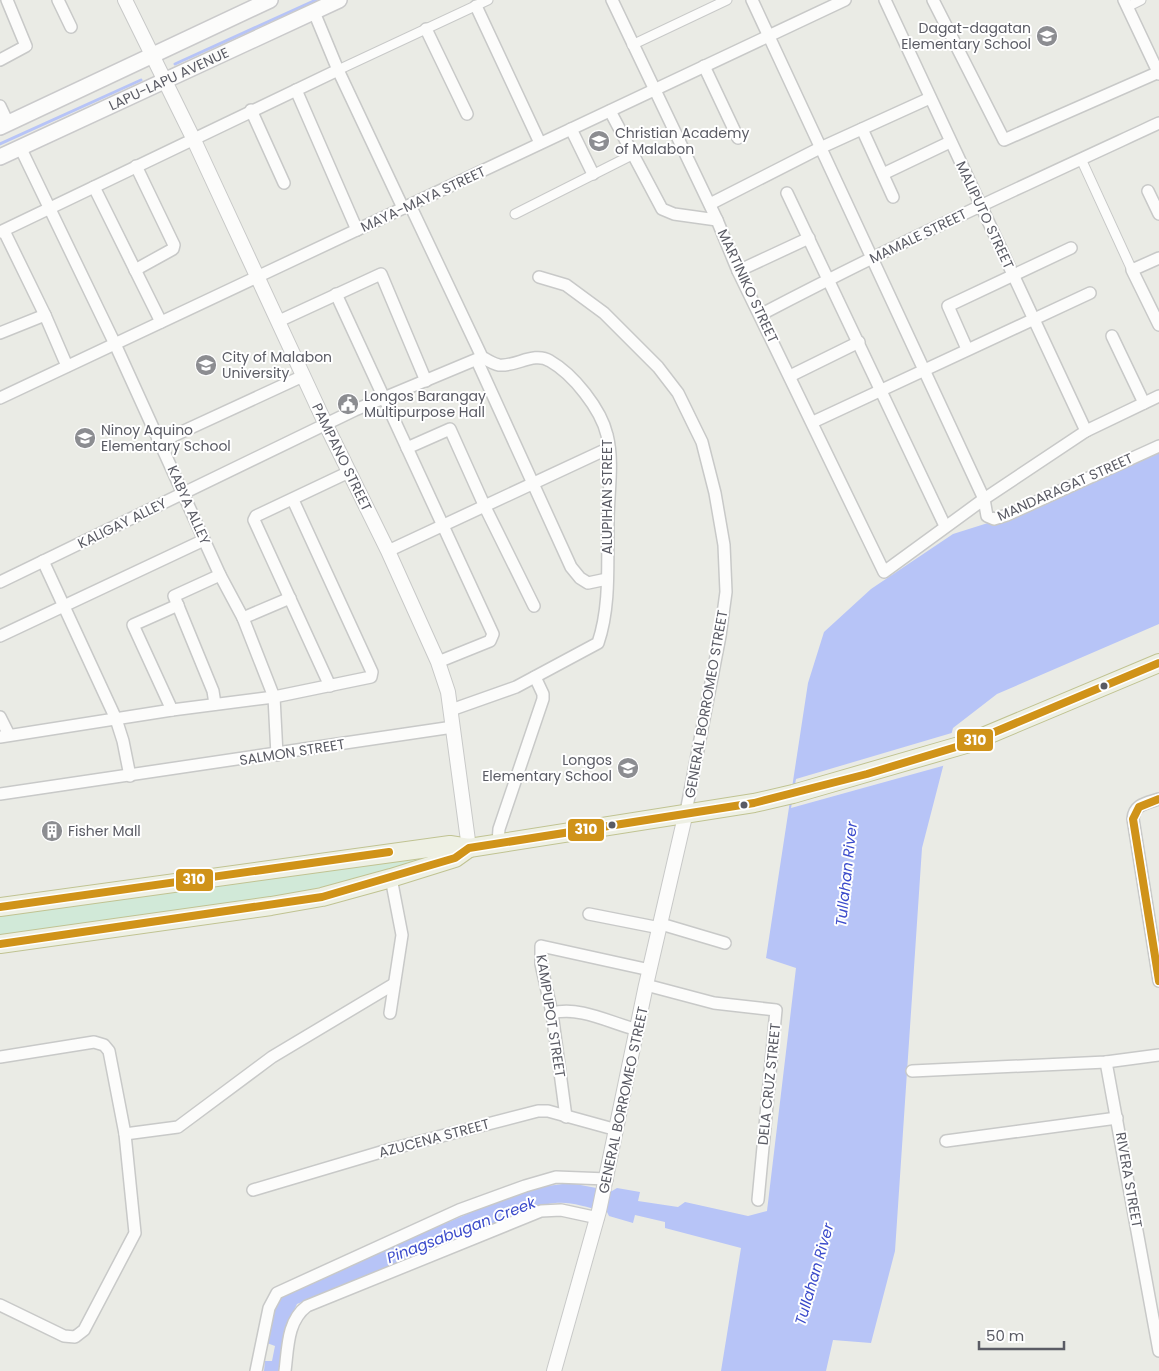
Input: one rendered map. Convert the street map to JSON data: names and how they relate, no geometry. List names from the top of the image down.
{
  "streets": {
    "main road": ["LAPU-LAPU AVENUE"],
    "street": [
      "MAYA-MAYA STREET",
      "MALIPUTO STREET",
      "MAMALE STREET",
      "MARTINIKO STREET",
      "PAMPANO STREET",
      "MANDARAGAT STREET",
      "ALUPIHAN STREET",
      "KABYA ALLEY",
      "KALIGAY ALLEY",
      "GENERAL BORROMEO STREET",
      "SALMON STREET",
      "KAMPUPOT STREET",
      "DELA CRUZ STREET",
      "AZUCENA STREET",
      "RIVERA STREET"
    ]
  },
  "crossings": [
    ["LAPU-LAPU AVENUE", "PAMPANO STREET"],
    ["LAPU-LAPU AVENUE", "KABYA ALLEY"],
    ["MAYA-MAYA STREET", "MARTINIKO STREET"],
    ["MAYA-MAYA STREET", "PAMPANO STREET"],
    ["MAYA-MAYA STREET", "KABYA ALLEY"],
    ["MALIPUTO STREET", "MAMALE STREET"],
    ["MALIPUTO STREET", "MANDARAGAT STREET"],
    ["MAMALE STREET", "MARTINIKO STREET"],
    ["MARTINIKO STREET", "MANDARAGAT STREET"],
    ["PAMPANO STREET", "ALUPIHAN STREET"],
    ["PAMPANO STREET", "KALIGAY ALLEY"],
    ["PAMPANO STREET", "SALMON STREET"],
    ["ALUPIHAN STREET", "KALIGAY ALLEY"],
    ["KABYA ALLEY", "KALIGAY ALLEY"],
    ["KABYA ALLEY", "SALMON STREET"],
    ["GENERAL BORROMEO STREET", "KAMPUPOT STREET"],
    ["GENERAL BORROMEO STREET", "DELA CRUZ STREET"],
    ["GENERAL BORROMEO STREET", "AZUCENA STREET"],
    ["KAMPUPOT STREET", "AZUCENA STREET"]
  ],
  "water": ["Tullahan River", "Pinagsabugan Creek"],
  "places": {
    "school or university": [
      "Dagat-dagatan Elementary School",
      "Christian Academy of Malabon",
      "City of Malabon University",
      "Ninoy Aquino Elementary School",
      "Longos Elementary School"
    ],
    "public building": ["Longos Barangay Multipurpose Hall"],
    "building": ["Fisher Mall"]
  },
  "lines": ["transit line 310"],
  "scale_bar": "50 m"
}
